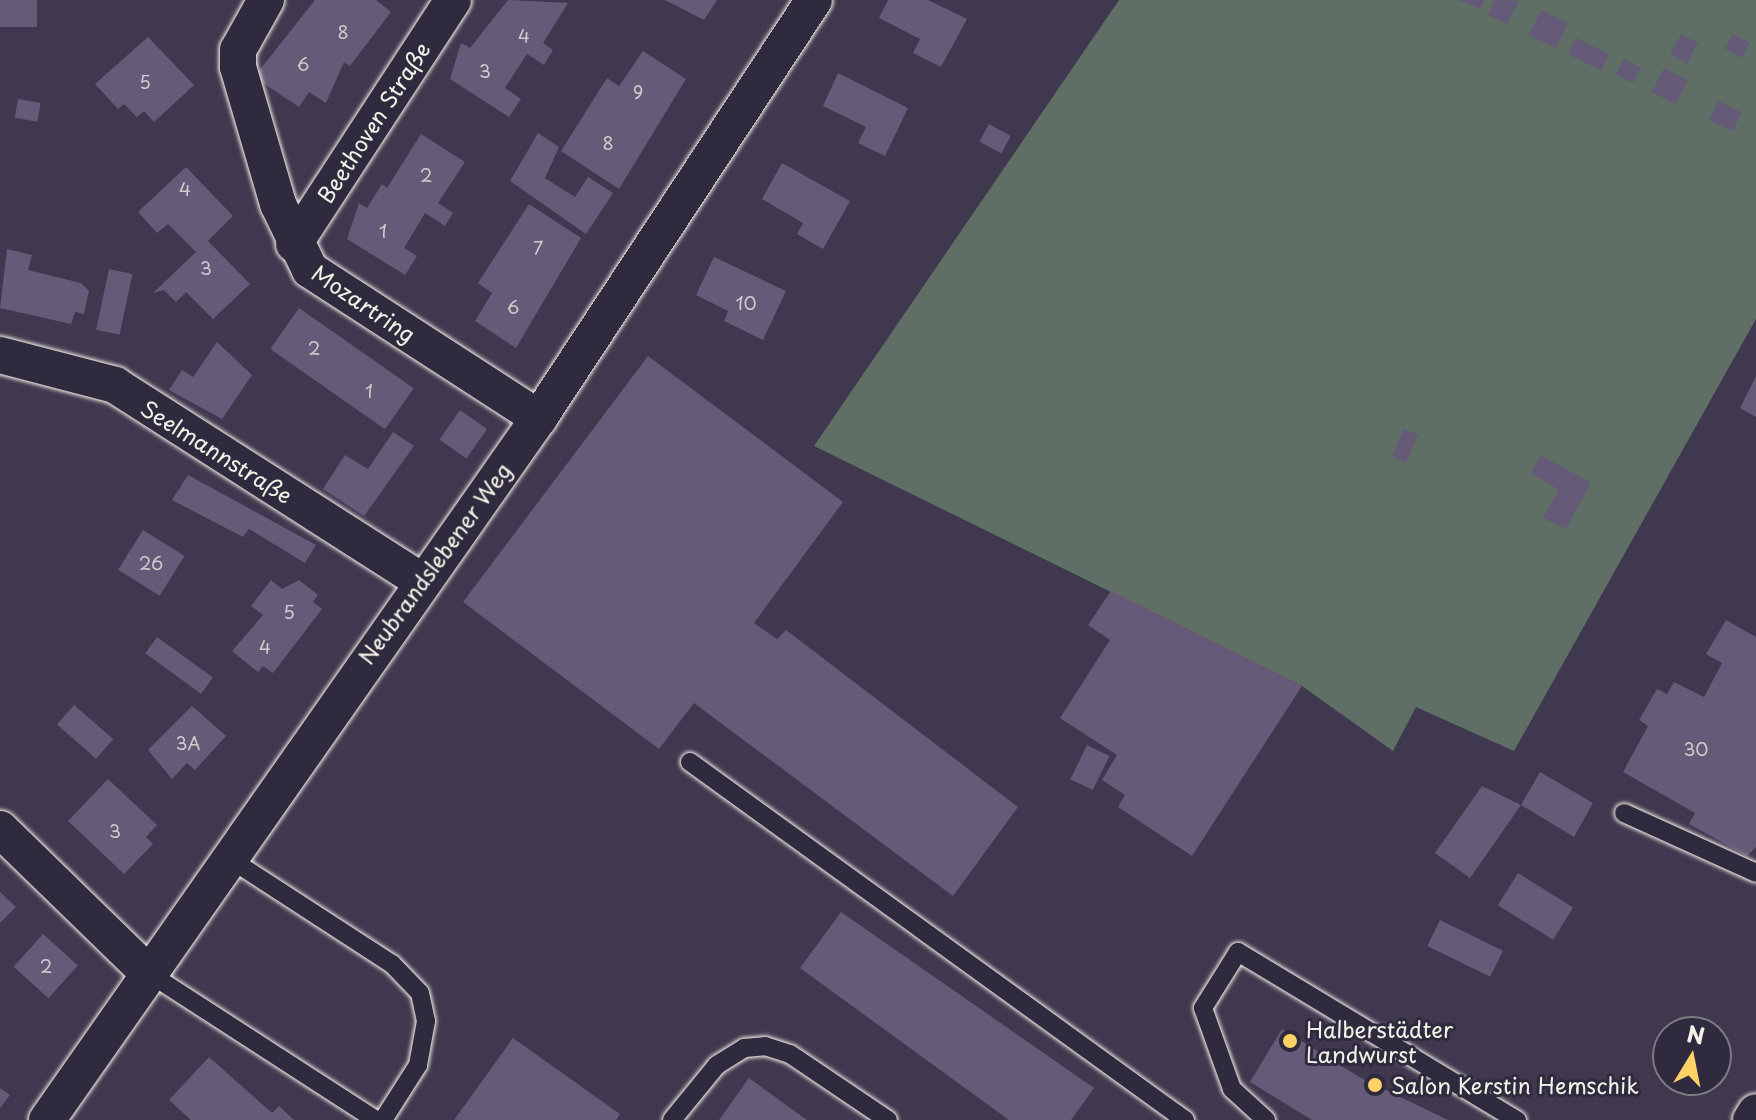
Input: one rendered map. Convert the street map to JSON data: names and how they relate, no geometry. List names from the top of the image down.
{
  "streets": {
    "street": [
      "Beethoven Straße",
      "Mozartring",
      "Seelmannstraße",
      "Neubrandslebener Weg"
    ]
  },
  "crossings": [
    ["Beethoven Straße", "Mozartring"],
    ["Mozartring", "Neubrandslebener Weg"],
    ["Seelmannstraße", "Neubrandslebener Weg"]
  ],
  "places": ["Halberstädter Landwurst", "Salon Kerstin Hemschik"],
  "house_numbers": [
    "8",
    "4",
    "6",
    "3",
    "5",
    "9",
    "8",
    "2",
    "4",
    "1",
    "7",
    "3",
    "10",
    "6",
    "2",
    "1",
    "26",
    "5",
    "4",
    "3A",
    "30",
    "3",
    "2"
  ],
  "north": "top"
}
